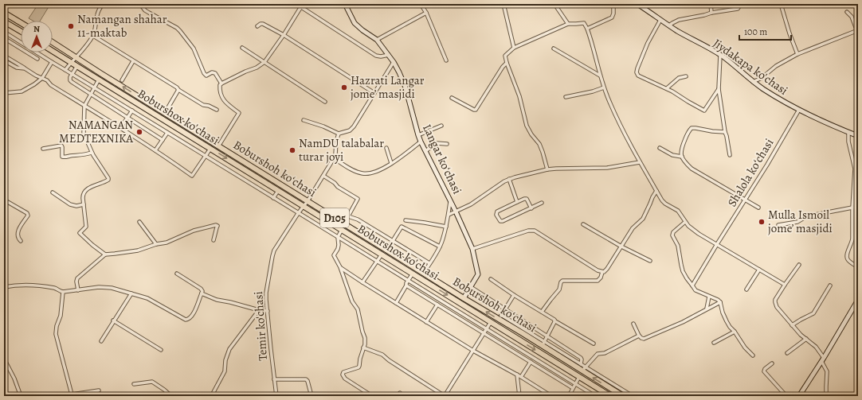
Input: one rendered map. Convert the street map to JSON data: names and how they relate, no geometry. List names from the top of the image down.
{
  "streets": {
    "main road": ["Boburshox ko'chasi", "Boburshoh koʻchasi", "D105"],
    "street": [
      "Jiydakapa ko'chasi",
      "Langar koʻchasi",
      "Shalola koʻchasi",
      "Temir ko'chasi"
    ]
  },
  "crossings": [
    ["Jiydakapa ko'chasi", "Shalola koʻchasi"],
    ["Boburshox ko'chasi", "Temir ko'chasi"],
    ["Langar koʻchasi", "Boburshoh koʻchasi"],
    ["Boburshoh koʻchasi", "Temir ko'chasi"]
  ],
  "one_way": ["Boburshox ko'chasi"],
  "places": [
    "Namangan shahar 11-maktab",
    "Hazrati Langar jome’ masjidi",
    "NAMANGAN MEDTEXNIKA",
    "NamDU talabalar turar joyi",
    "Mulla Ismoil jome’ masjidi"
  ],
  "scale_bar": "100 m",
  "north": "top"
}
